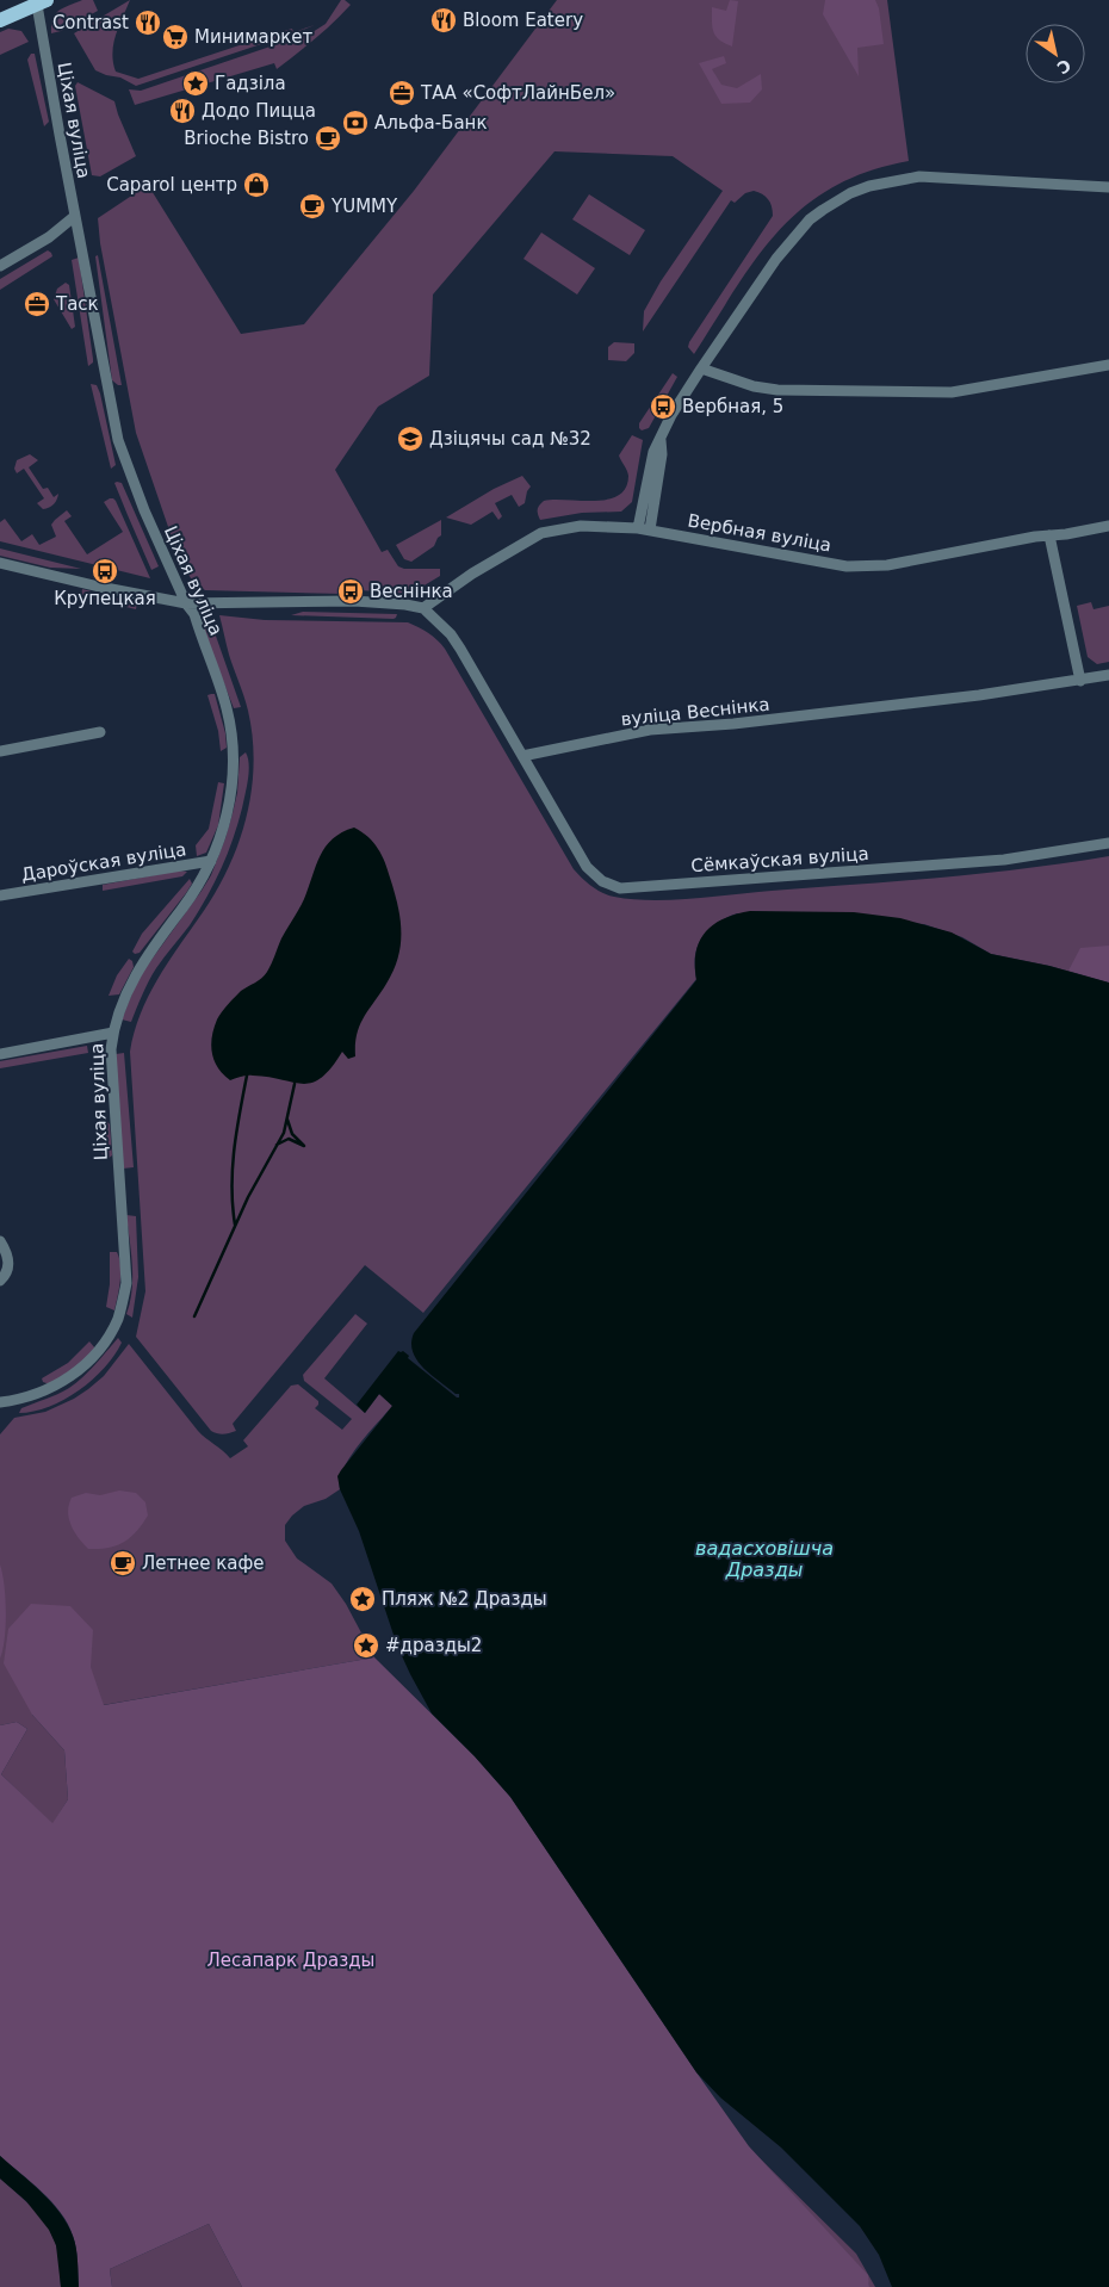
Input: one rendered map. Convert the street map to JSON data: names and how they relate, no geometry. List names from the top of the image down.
{
  "streets": {
    "street": [
      "Ціхая вуліца",
      "Вербная вуліца",
      "вуліца Веснінка",
      "Сёмкаўская вуліца",
      "Дароўская вуліца"
    ]
  },
  "crossings": [
    ["Ціхая вуліца", "Дароўская вуліца"],
    ["вуліца Веснінка", "Сёмкаўская вуліца"]
  ],
  "water": ["вадасховішча Дразды"],
  "parks": ["Лесапарк Дразды"],
  "places": {
    "restaurant": ["Bloom Eatery", "Contrast", "Додо Пицца"],
    "supermarket": ["Минимаркет"],
    "place": ["Гадзіла", "Пляж №2 Дразды", "#дразды2"],
    "office": ["ТАА «СофтЛайнБел»", "Таск"],
    "bank": ["Альфа-Банк"],
    "cafe": ["Brioche Bistro", "YUMMY", "Летнее кафе"],
    "shop": ["Caparol центр"],
    "bus stop": ["Вербная, 5", "Крупецкая", "Веснінка"],
    "school or university": ["Дзіцячы сад №32"]
  },
  "north": "bottom right"
}
